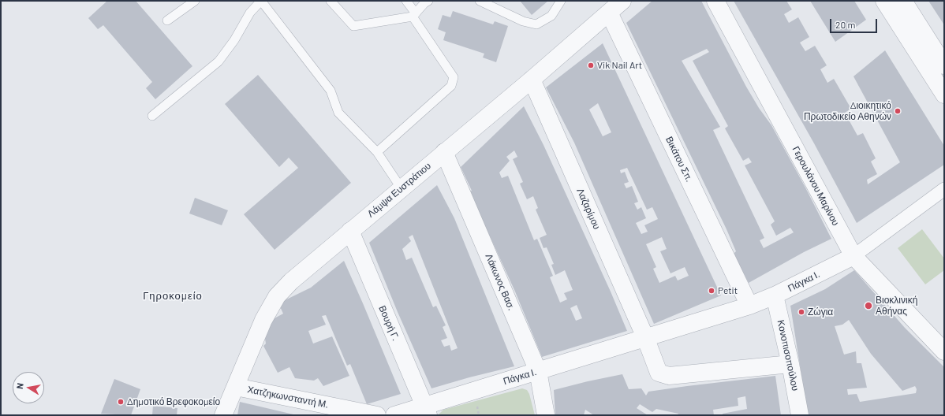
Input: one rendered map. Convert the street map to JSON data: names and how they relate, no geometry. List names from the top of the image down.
{
  "streets": {
    "street": [
      "Βικάτου Σπ.",
      "Γερουλάνου Μαρίνου",
      "Λάμψα Ευστράτιου",
      "Λαζαρίμου",
      "Πάγκα Ι.",
      "Λάκωνος Βασ.",
      "Βουρή Γ.",
      "Κονοπισοπούλου",
      "Χατζηκωνσταντή Μ."
    ]
  },
  "crossings": [
    ["Βικάτου Σπ.", "Λάμψα Ευστράτιου"],
    ["Βικάτου Σπ.", "Πάγκα Ι."],
    ["Γερουλάνου Μαρίνου", "Πάγκα Ι."],
    ["Λάμψα Ευστράτιου", "Λαζαρίμου"],
    ["Λάμψα Ευστράτιου", "Λάκωνος Βασ."],
    ["Λάμψα Ευστράτιου", "Βουρή Γ."],
    ["Λάμψα Ευστράτιου", "Χατζηκωνσταντή Μ."],
    ["Λαζαρίμου", "Πάγκα Ι."],
    ["Πάγκα Ι.", "Λάκωνος Βασ."],
    ["Πάγκα Ι.", "Βουρή Γ."],
    ["Πάγκα Ι.", "Κονοπισοπούλου"]
  ],
  "districts": ["Γηροκομείο"],
  "places": [
    "Vik Nail Art",
    "Διοικητικό Πρωτοδικείο Αθηνών",
    "Petit",
    "Βιοκλινική Αθήνας",
    "Ζώγια",
    "Δημοτικό Βρεφοκομείο"
  ],
  "scale_bar": "20 m",
  "north": "left"
}
